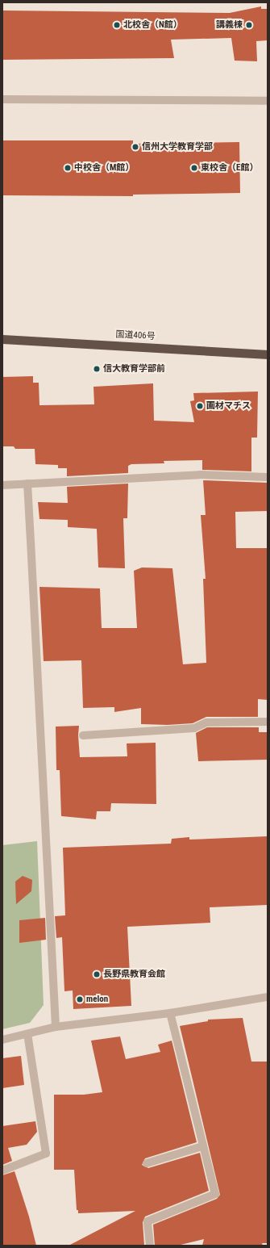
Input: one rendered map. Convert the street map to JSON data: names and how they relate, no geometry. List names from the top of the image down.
{
  "streets": {
    "highway": ["国道406号"]
  },
  "places": [
    "北校舎（N館）",
    "講義棟",
    "信州大学教育学部",
    "中校舎（M館）",
    "東校舎（E館）",
    "信大教育学部前",
    "画材マチス",
    "長野県教育会館",
    "melon"
  ]
}
